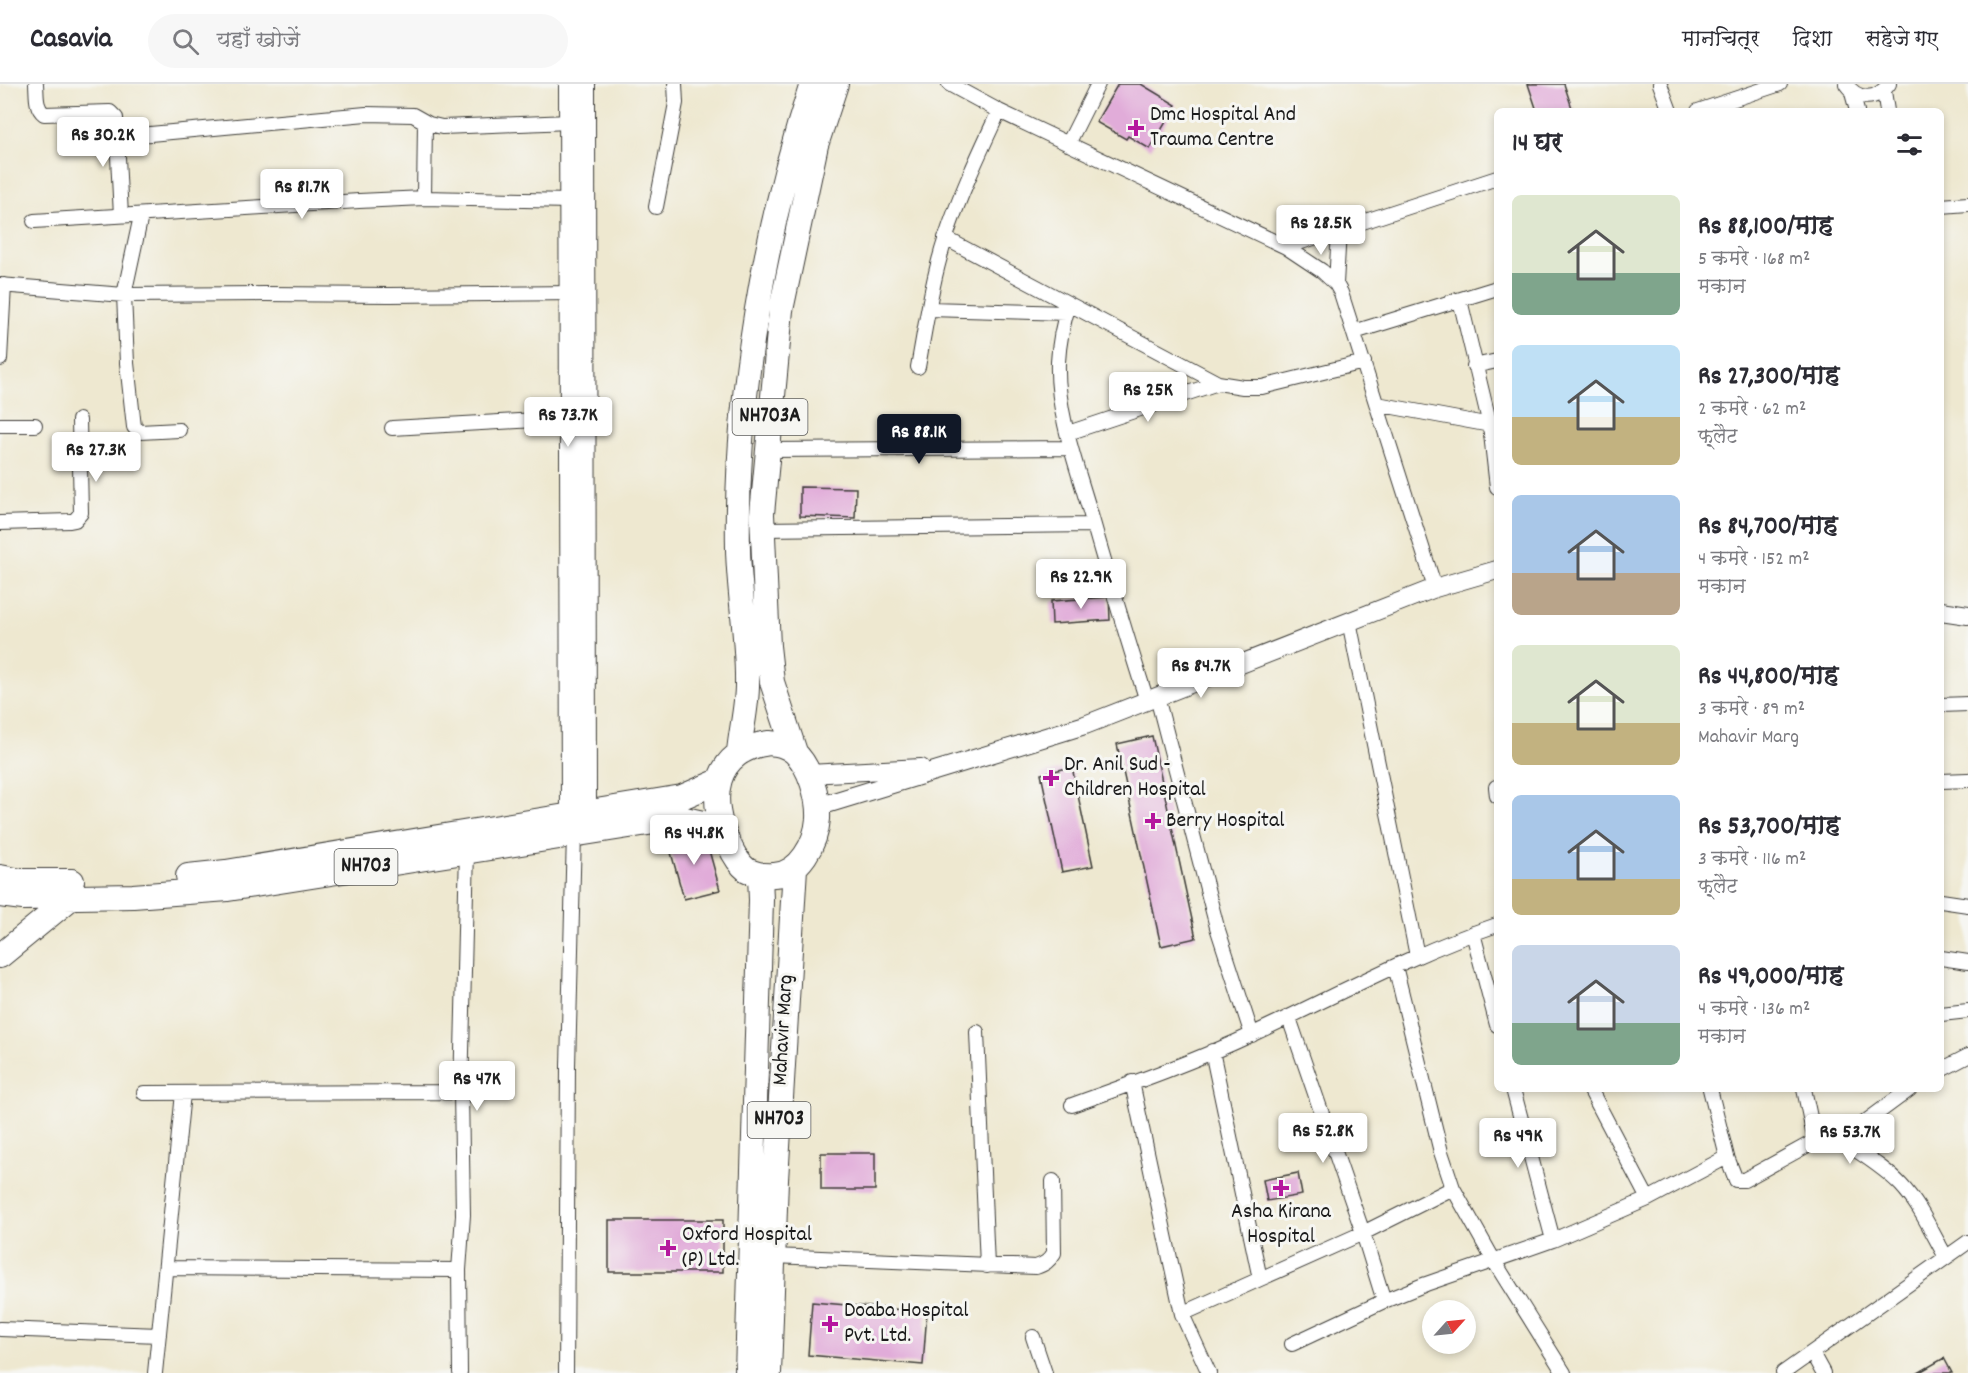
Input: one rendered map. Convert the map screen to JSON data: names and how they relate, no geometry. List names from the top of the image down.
{
  "streets": {
    "highway": ["NH703A", "NH703", "Mahavir Marg"]
  },
  "crossings": [
    ["NH703A", "NH703"],
    ["NH703A", "Mahavir Marg"],
    ["NH703", "Mahavir Marg"]
  ],
  "places": {
    "health": [
      "Dmc Hospital And Trauma Centre",
      "Dr. Anil Sud - Children Hospital",
      "Berry Hospital",
      "Asha Kirana Hospital",
      "Oxford Hospital (P) Ltd.",
      "Doaba Hospital Pvt. Ltd."
    ]
  },
  "north": "top right",
  "page": {
    "header": "Casavia",
    "search": "यहाँ खोजें",
    "nav": ["मानचित्र", "दिशा", "सहेजे गए"],
    "heading": "14 घर",
    "price": [
      "Rs 30.2K",
      "Rs 81.7K",
      "Rs 28.5K",
      "Rs 25K",
      "Rs 73.7K",
      "Rs 88.1K",
      "Rs 27.3K",
      "Rs 22.9K",
      "Rs 84.7K",
      "Rs 44.8K",
      "Rs 47K",
      "Rs 52.8K",
      "Rs 53.7K",
      "Rs 49K"
    ],
    "list": [
      {
        "name": "Rs 88,100/माह",
        "note": "5 कमरे · 168 m² · मकान"
      },
      {
        "name": "Rs 27,300/माह",
        "note": "2 कमरे · 62 m² · फ़्लैट"
      },
      {
        "name": "Rs 84,700/माह",
        "note": "4 कमरे · 152 m² · मकान"
      },
      {
        "name": "Rs 44,800/माह",
        "note": "3 कमरे · 89 m² · Mahavir Marg"
      },
      {
        "name": "Rs 53,700/माह",
        "note": "3 कमरे · 116 m² · फ़्लैट"
      },
      {
        "name": "Rs 49,000/माह",
        "note": "4 कमरे · 136 m² · मकान"
      }
    ]
  }
}
